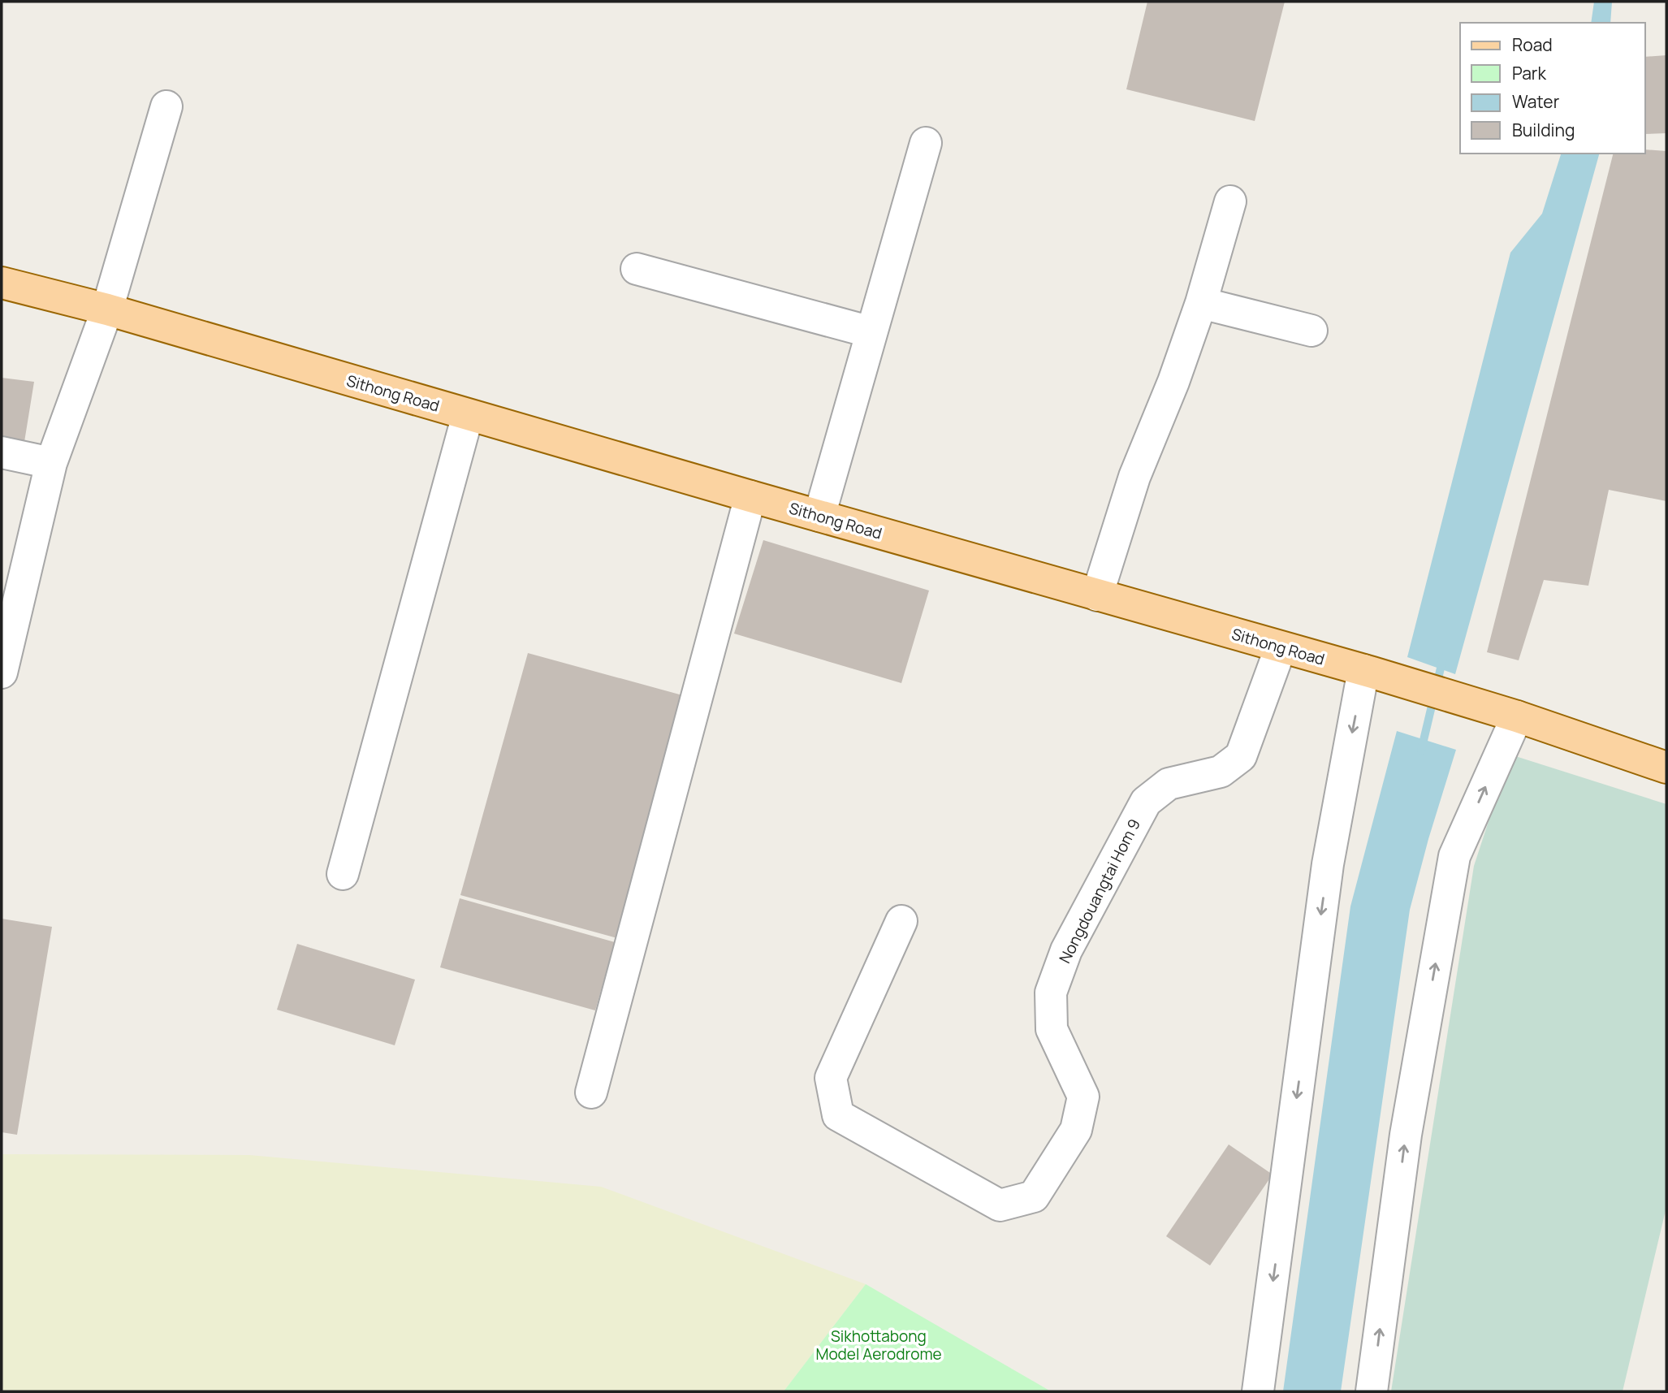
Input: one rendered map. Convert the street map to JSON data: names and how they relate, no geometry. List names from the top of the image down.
{
  "streets": {
    "main road": ["Sithong Road"],
    "street": ["Nongdouangtai Hom 9"]
  },
  "crossings": [
    ["Sithong Road", "Nongdouangtai Hom 9"]
  ],
  "parks": ["Sikhottabong Model Aerodrome"],
  "legend": [
    "Road",
    "Park",
    "Water",
    "Building"
  ]
}
